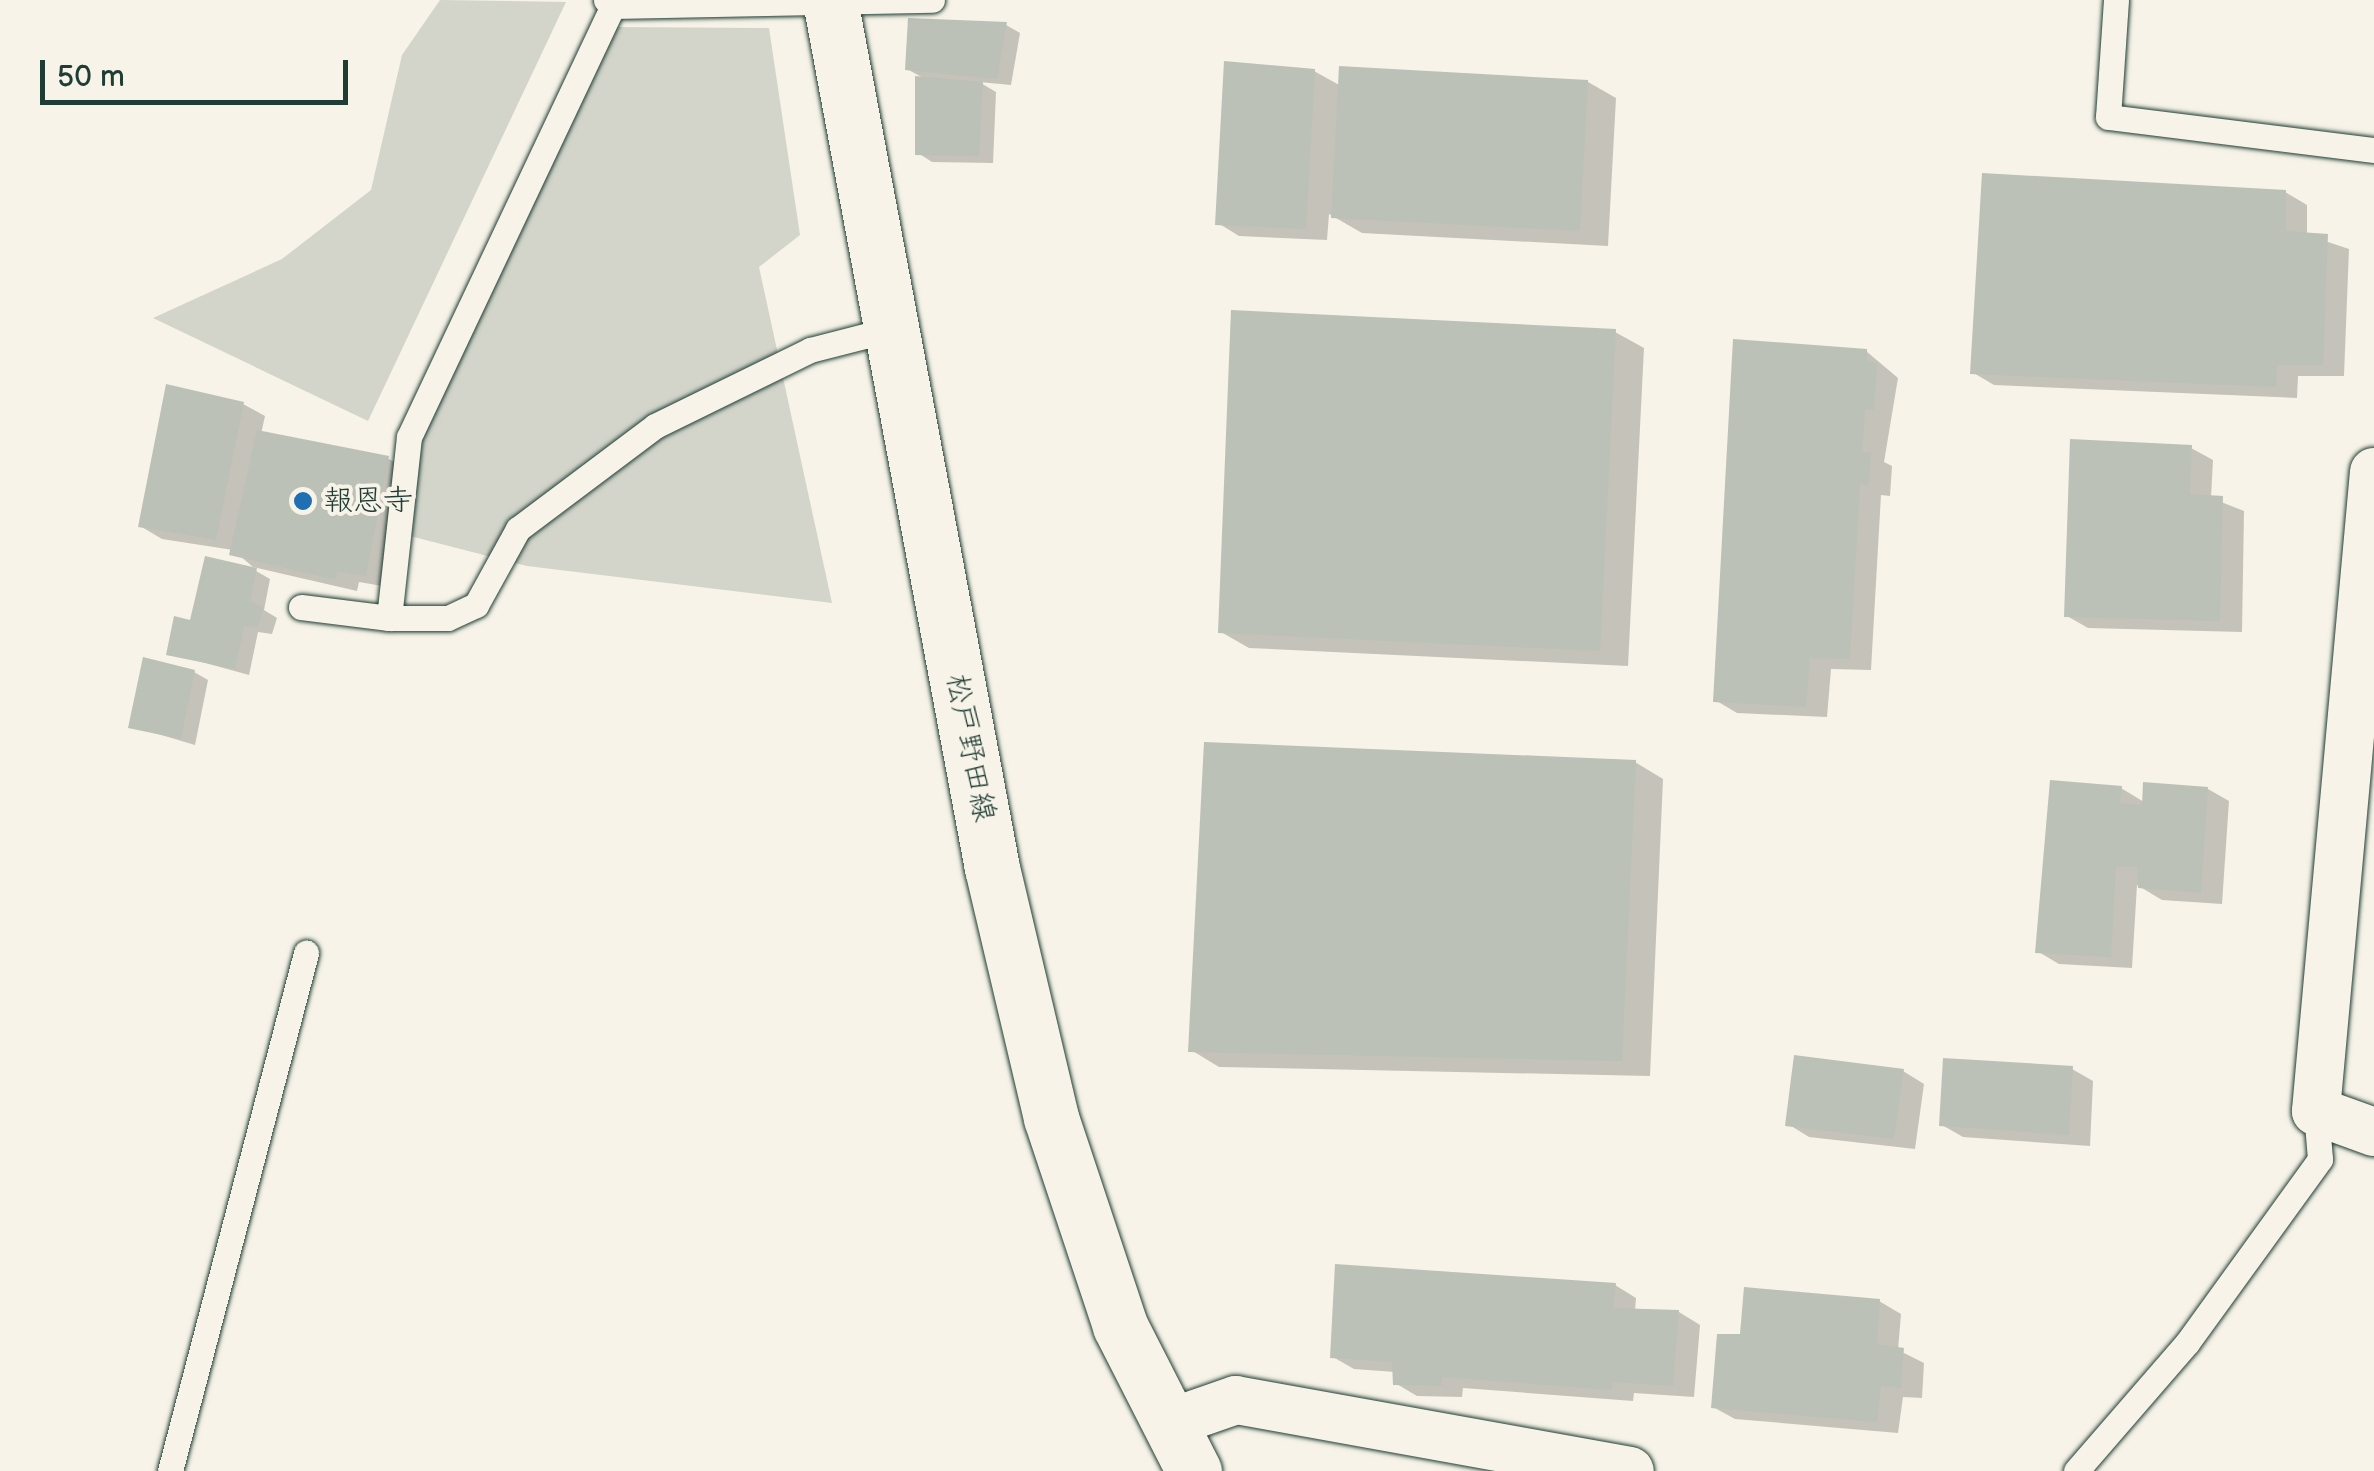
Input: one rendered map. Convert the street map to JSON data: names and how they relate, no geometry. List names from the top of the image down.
{
  "streets": {
    "main road": ["松戸野田線"]
  },
  "places": ["報恩寺"],
  "scale_bar": "50 m"
}
